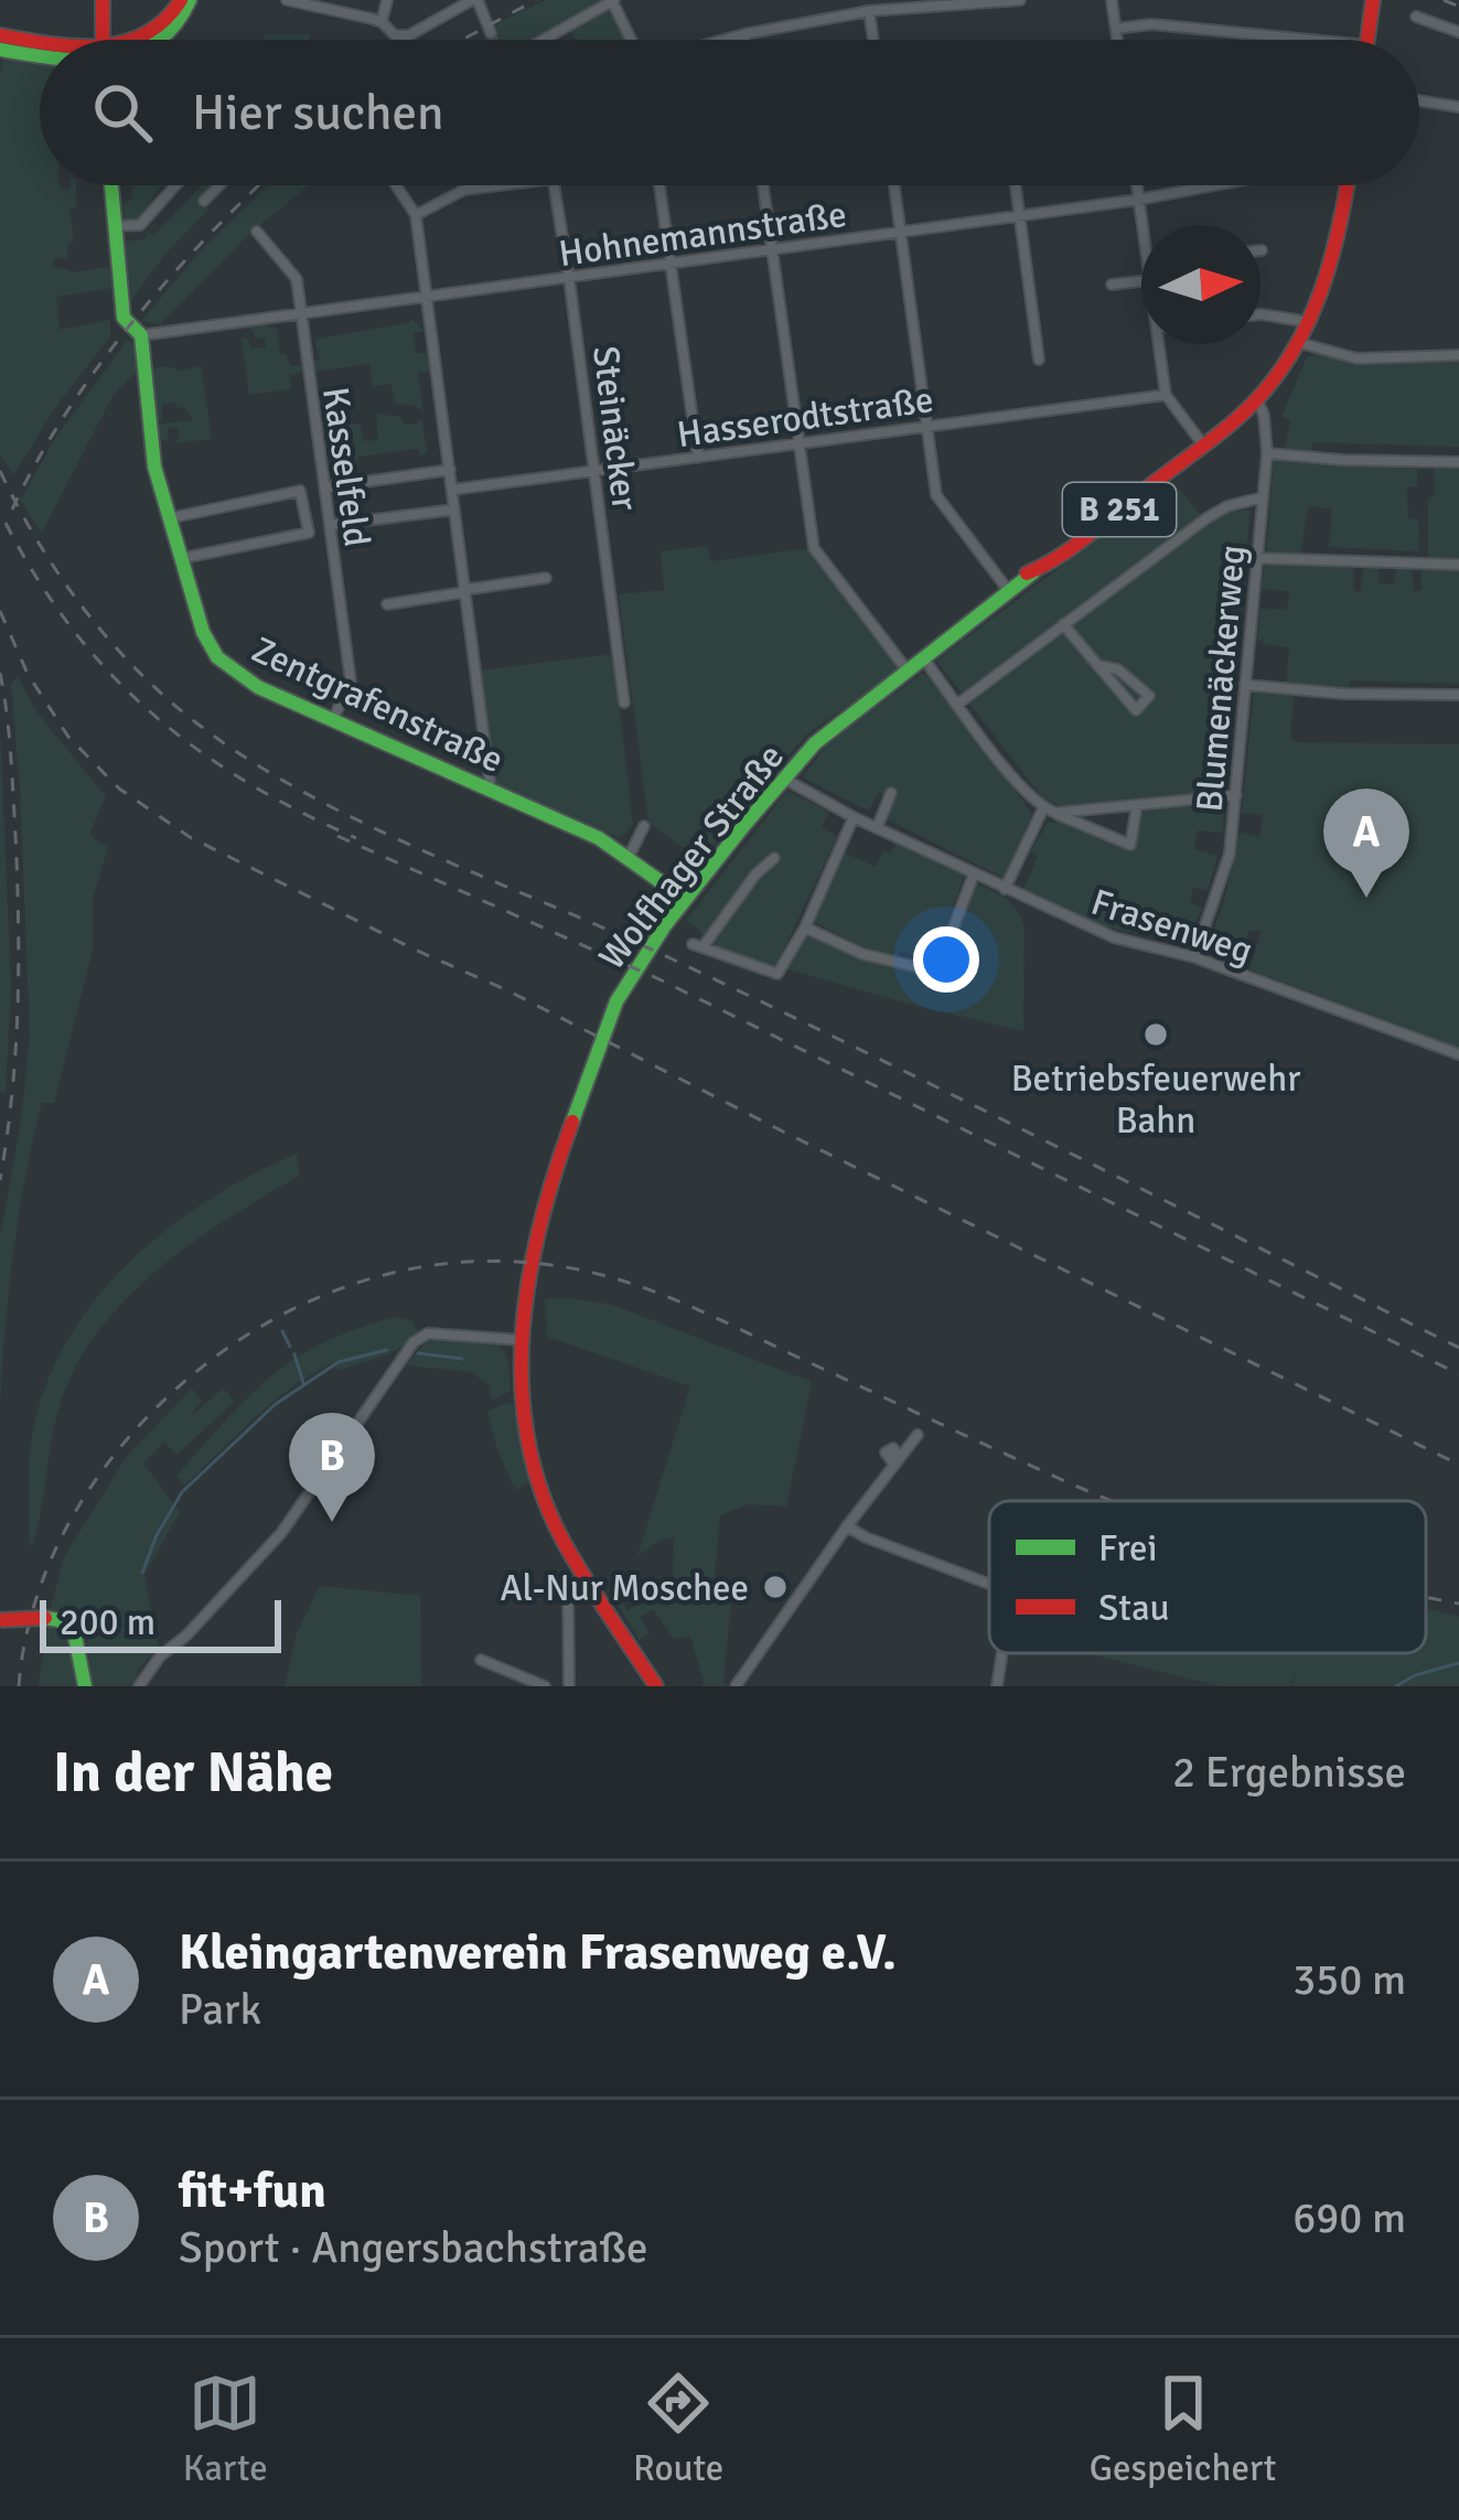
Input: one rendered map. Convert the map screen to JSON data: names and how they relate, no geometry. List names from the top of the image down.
{
  "streets": {
    "main road": ["B 251", "Zentgrafenstraße", "Wolfhager Straße"],
    "street": [
      "Hohnemannstraße",
      "Hasserodtstraße",
      "Steinäcker",
      "Kasselfeld",
      "Blumenäckerweg",
      "Frasenweg"
    ]
  },
  "crossings": [
    ["Hohnemannstraße", "Steinäcker"],
    ["Hohnemannstraße", "Kasselfeld"],
    ["Hohnemannstraße", "Zentgrafenstraße"],
    ["Hasserodtstraße", "Steinäcker"],
    ["Kasselfeld", "Zentgrafenstraße"],
    ["Blumenäckerweg", "Wolfhager Straße"],
    ["Blumenäckerweg", "Frasenweg"],
    ["Zentgrafenstraße", "Wolfhager Straße"],
    ["Wolfhager Straße", "Frasenweg"]
  ],
  "places": ["Betriebsfeuerwehr Bahn", "Al-Nur Moschee"],
  "legend": ["Frei", "Stau"],
  "scale_bar": "200 m",
  "north": "right",
  "page": {
    "search": "Hier suchen",
    "pins": ["A", "B"],
    "scale": "200 m",
    "heading": ["In der Nähe", "2 Ergebnisse"],
    "list": [
      {
        "mark": "A",
        "name": "Kleingartenverein Frasenweg e.V.",
        "note": "Park",
        "value": "350 m"
      },
      {
        "mark": "B",
        "name": "fit+fun",
        "note": "Sport · Angersbachstraße",
        "value": "690 m"
      }
    ],
    "nav": ["Karte", "Route", "Gespeichert"]
  }
}
